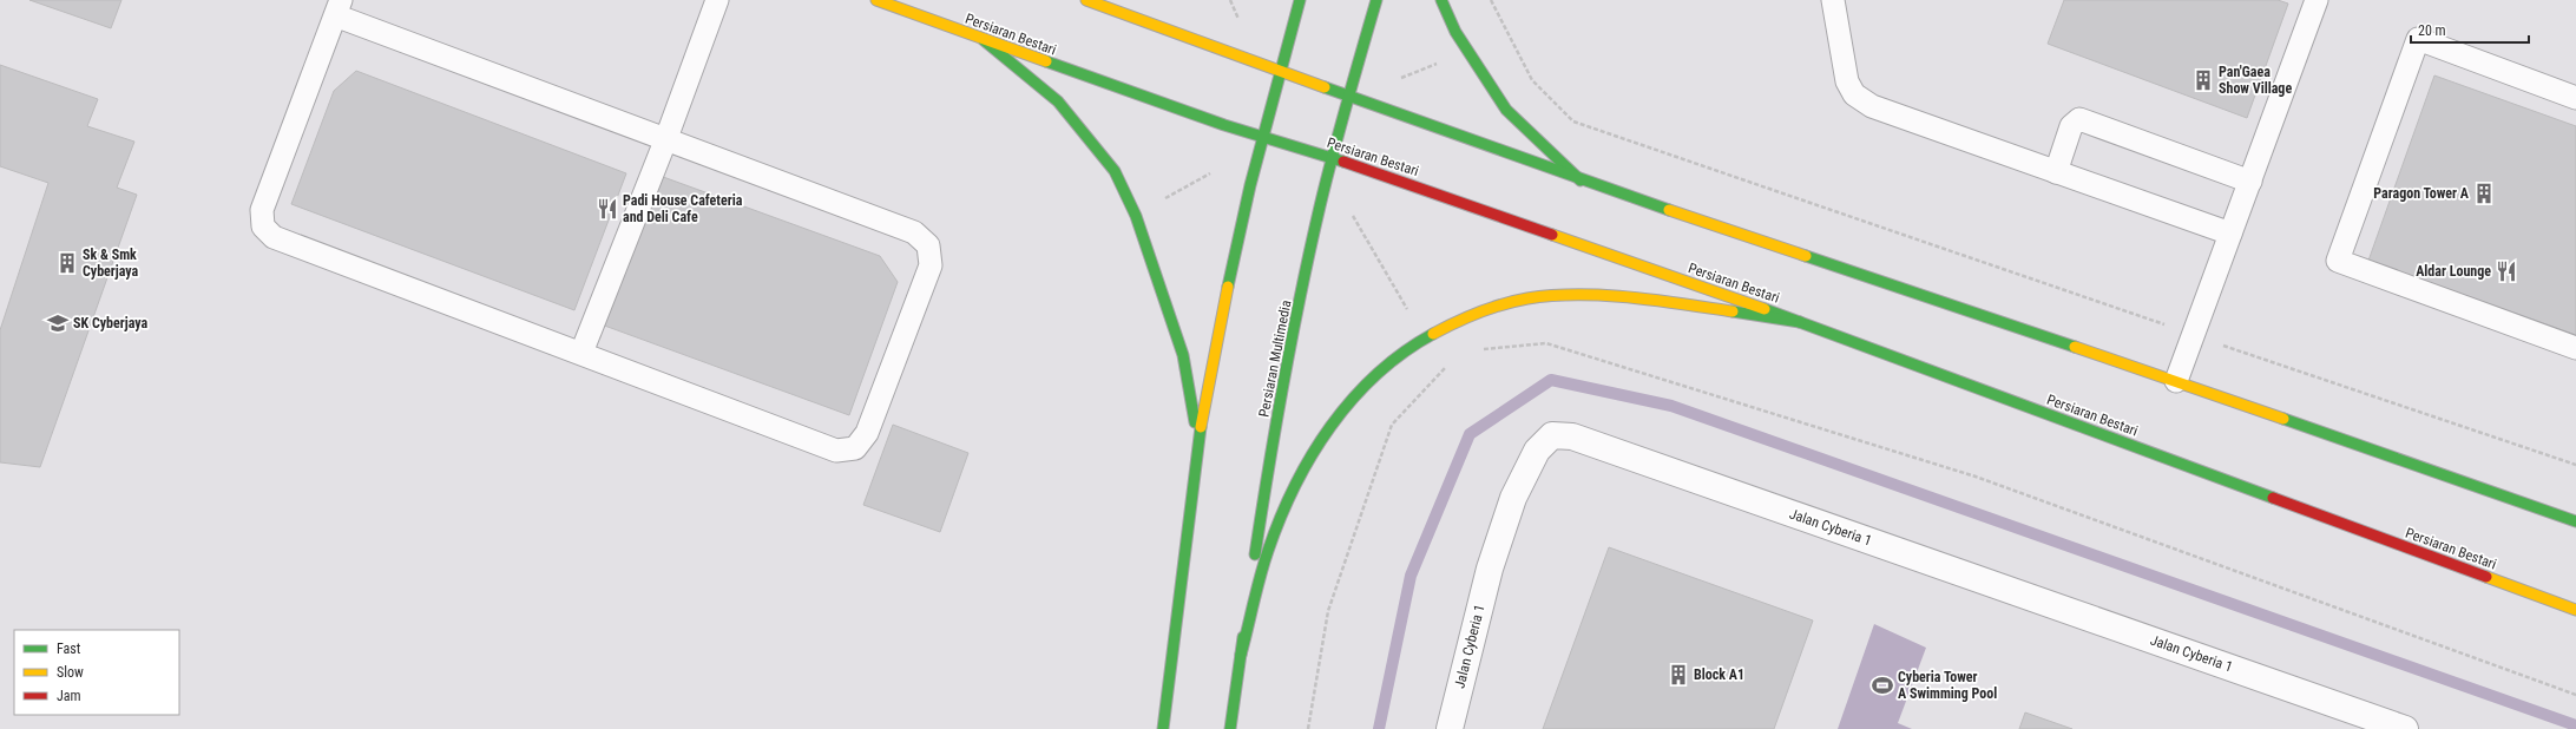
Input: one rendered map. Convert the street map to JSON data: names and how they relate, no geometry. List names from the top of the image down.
{
  "streets": {
    "main road": ["Persiaran Bestari", "Persiaran Multimedia"],
    "street": ["Jalan Cyberia 1"]
  },
  "crossings": [
    ["Persiaran Bestari", "Persiaran Multimedia"]
  ],
  "places": {
    "building": [
      "Pan'Gaea Show Village",
      "Paragon Tower A",
      "Sk & Smk Cyberjaya",
      "Block A1"
    ],
    "restaurant": ["Padi House Cafeteria and Deli Cafe", "Aldar Lounge"],
    "school or university": ["SK Cyberjaya"],
    "sports": ["Cyberia Tower A Swimming Pool"]
  },
  "legend": ["Fast", "Slow", "Jam"],
  "scale_bar": "20 m"
}
